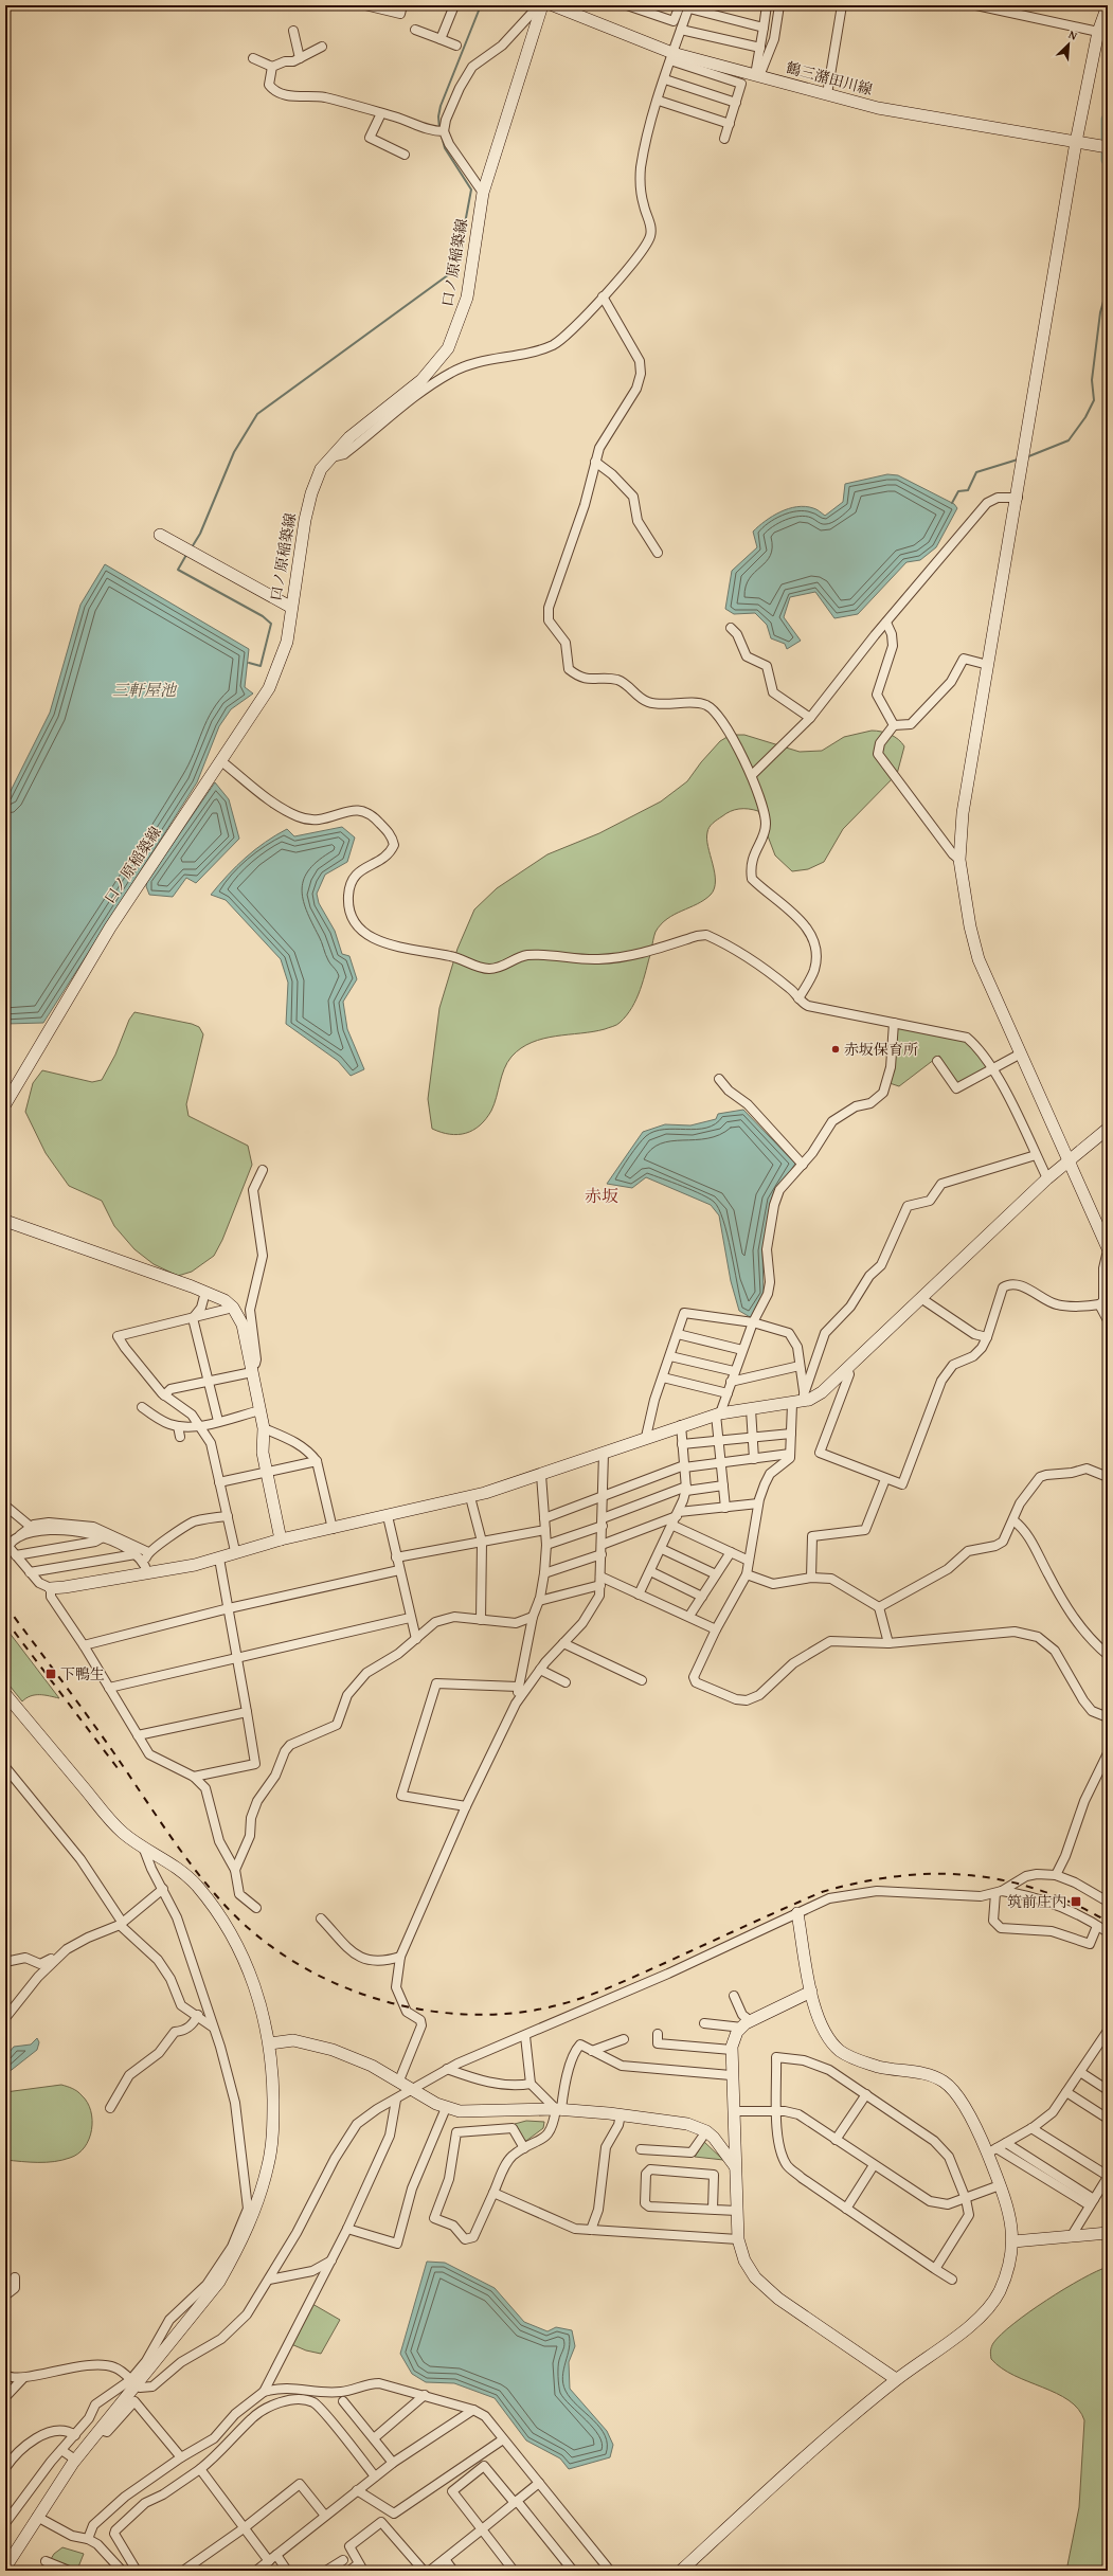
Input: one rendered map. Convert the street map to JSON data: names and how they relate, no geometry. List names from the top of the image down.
{
  "streets": {
    "street": ["鶴三潴田川線", "口ノ原稲築線"]
  },
  "districts": ["赤坂"],
  "water": ["三軒屋池"],
  "places": {
    "other": ["赤坂保育所"],
    "transit": ["下鴨生", "筑前庄内"]
  },
  "north": "top right"
}
